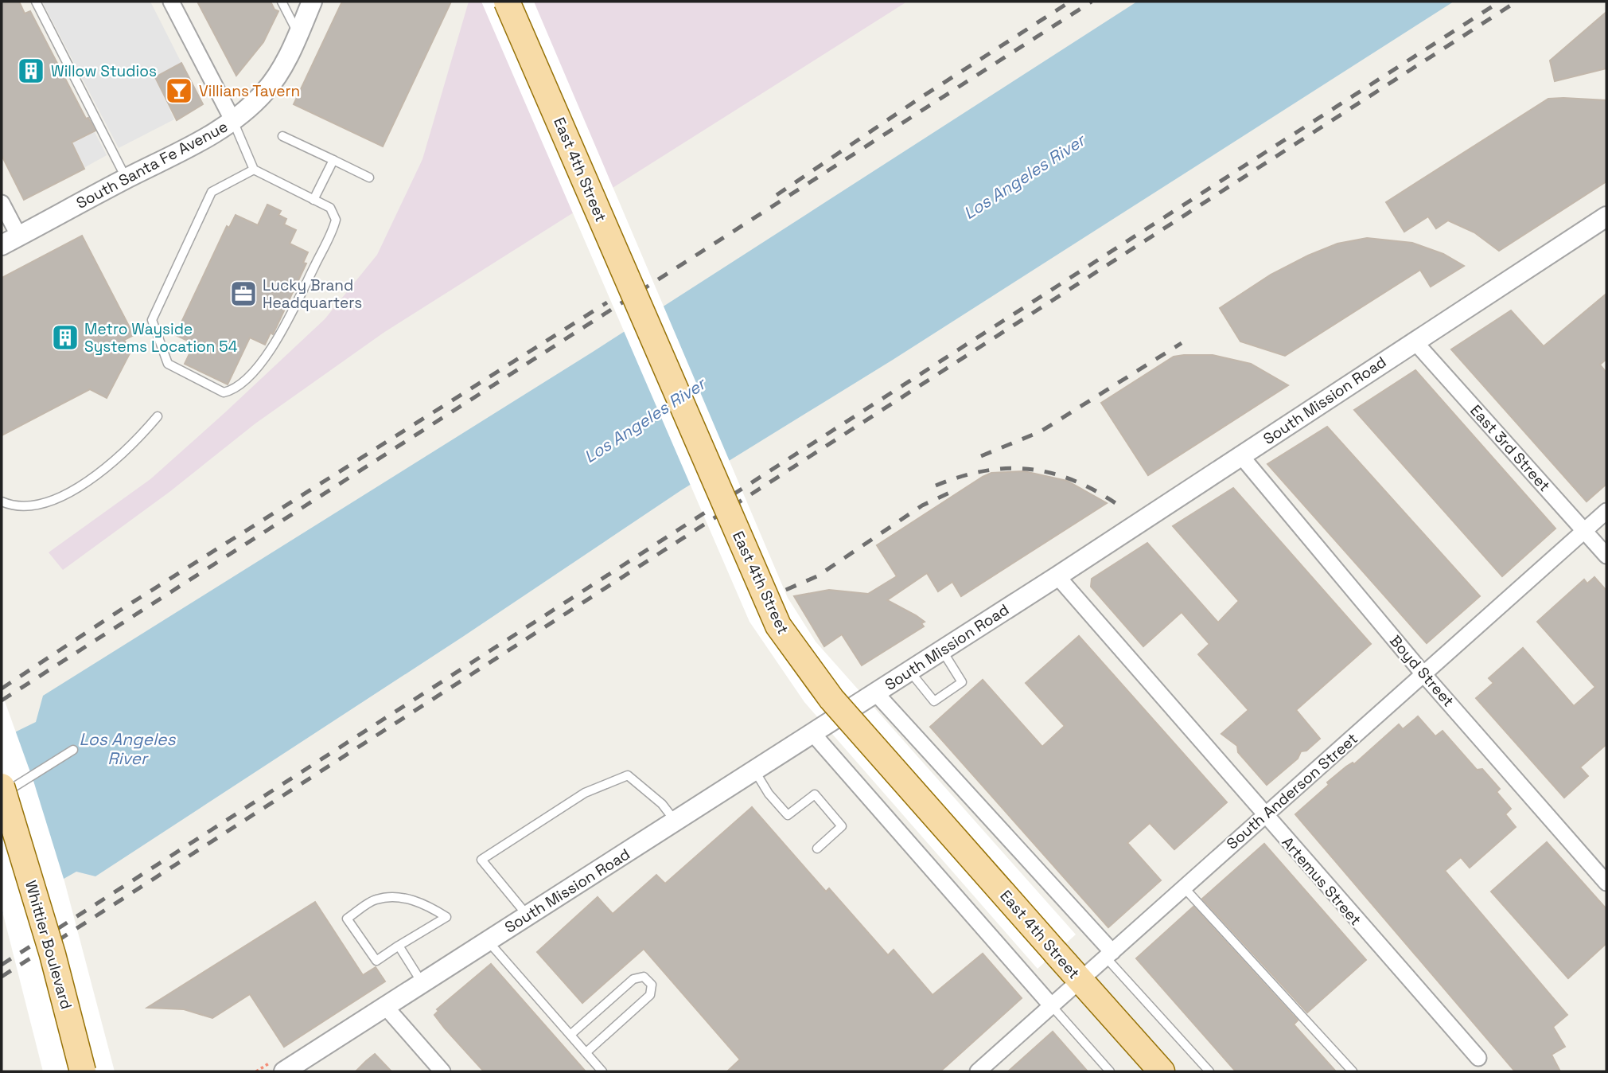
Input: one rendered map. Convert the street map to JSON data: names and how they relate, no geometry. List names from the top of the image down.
{
  "streets": {
    "main road": ["East 4th Street", "Whittier Boulevard"],
    "street": [
      "South Santa Fe Avenue",
      "South Mission Road",
      "East 3rd Street",
      "Boyd Street",
      "South Anderson Street",
      "Artemus Street"
    ]
  },
  "crossings": [
    ["East 4th Street", "South Anderson Street"],
    ["South Mission Road", "East 3rd Street"],
    ["South Mission Road", "Boyd Street"],
    ["South Mission Road", "Artemus Street"],
    ["East 3rd Street", "South Anderson Street"],
    ["Boyd Street", "South Anderson Street"],
    ["South Anderson Street", "Artemus Street"]
  ],
  "water": ["Los Angeles River"],
  "places": {
    "building": ["Willow Studios", "Metro Wayside Systems Location 54"],
    "bar": ["Villians Tavern"],
    "office": ["Lucky Brand Headquarters"]
  }
}
